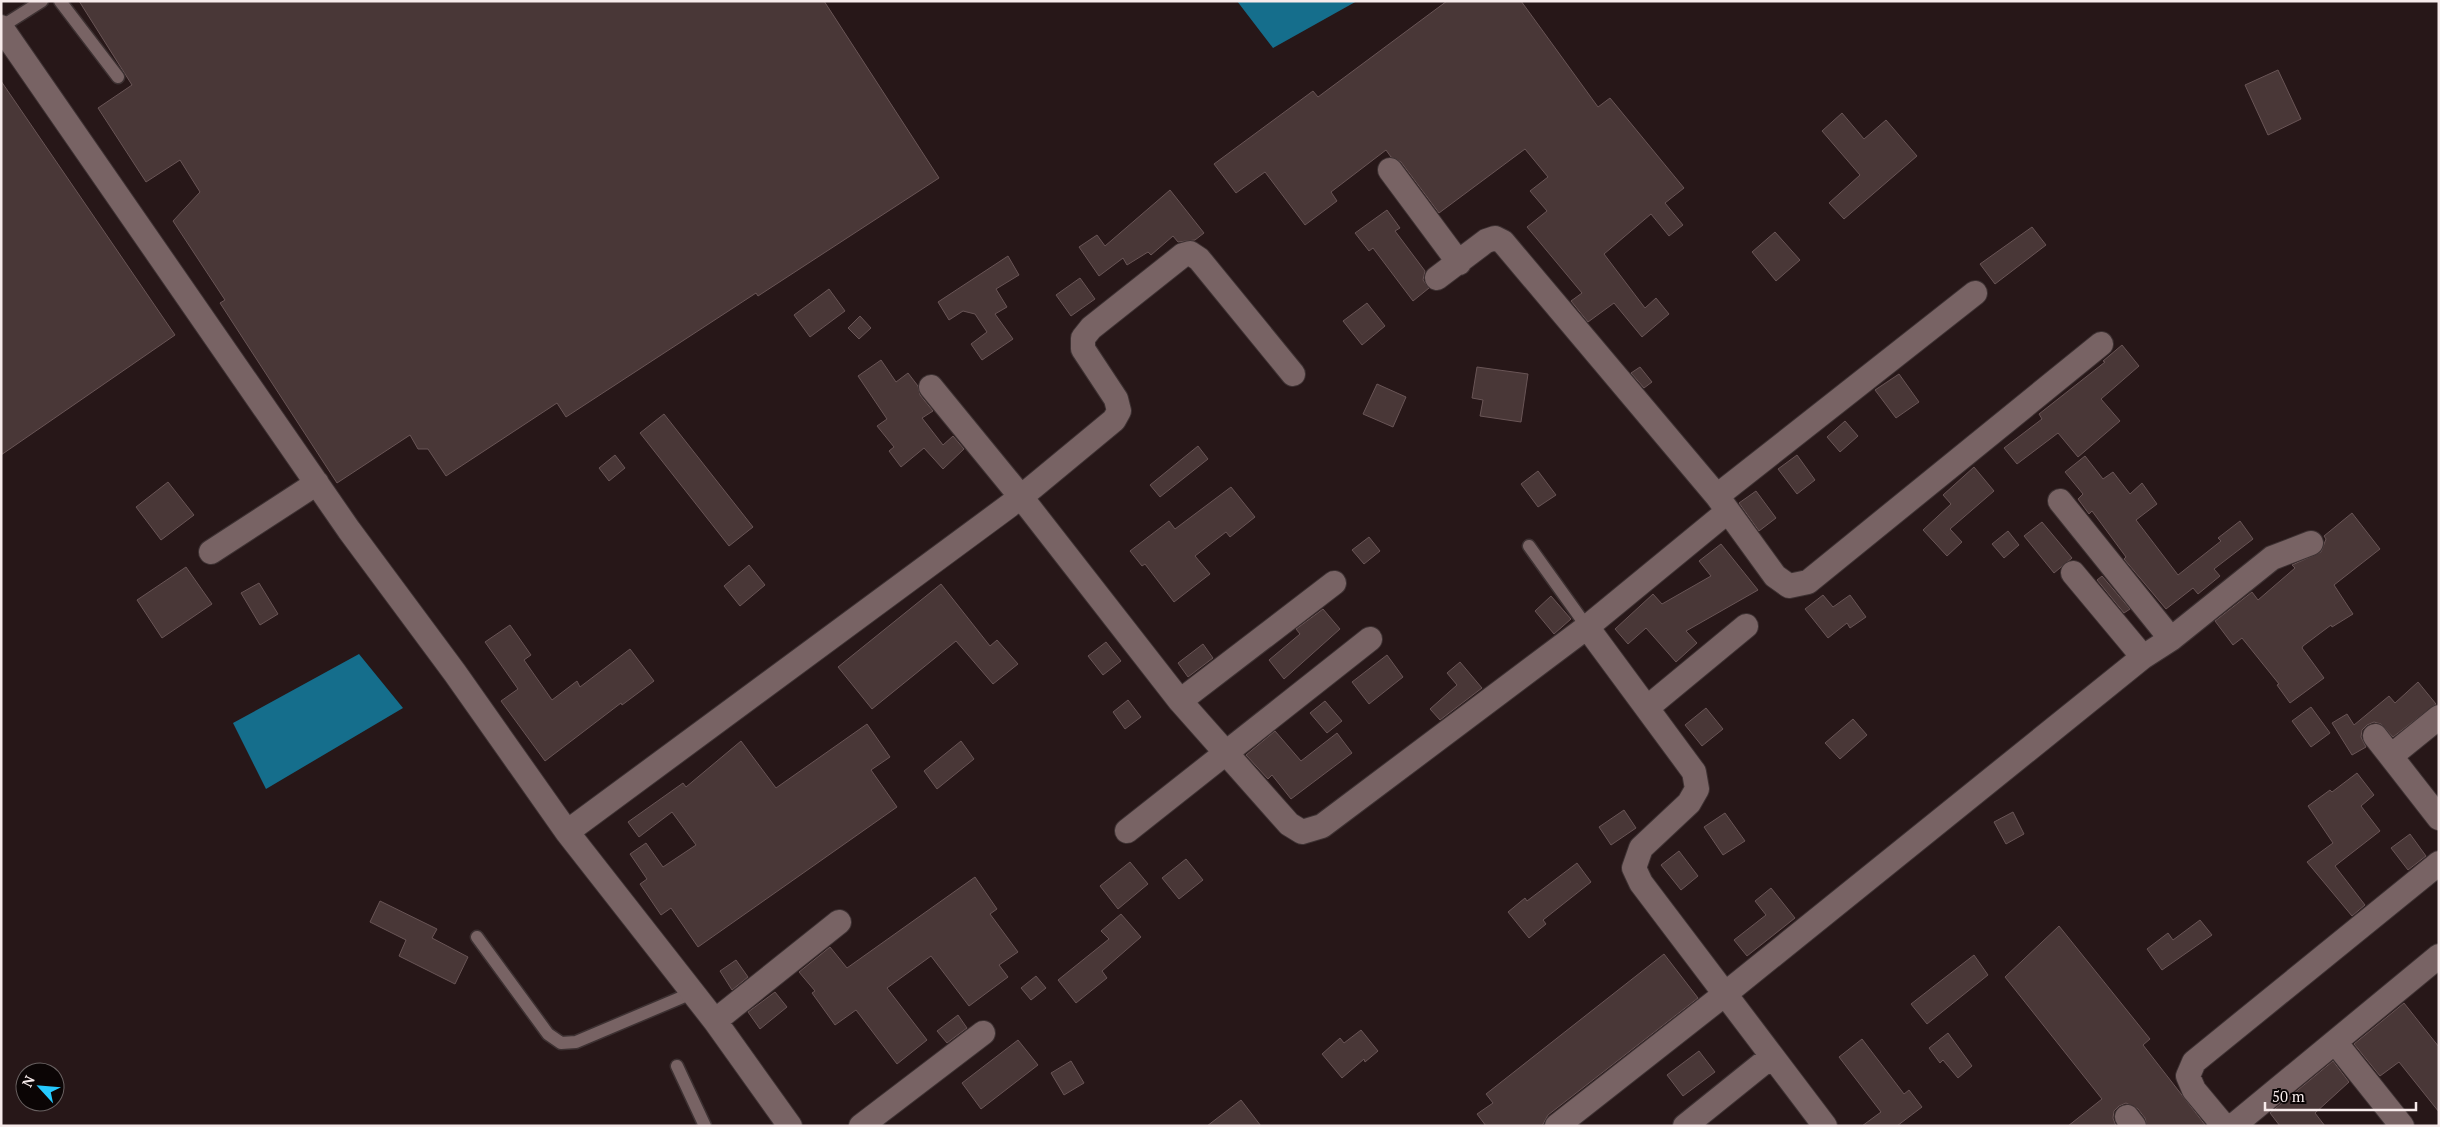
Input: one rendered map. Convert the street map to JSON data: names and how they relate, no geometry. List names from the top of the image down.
{
  "scale_bar": "50 m",
  "north": "top left"
}
